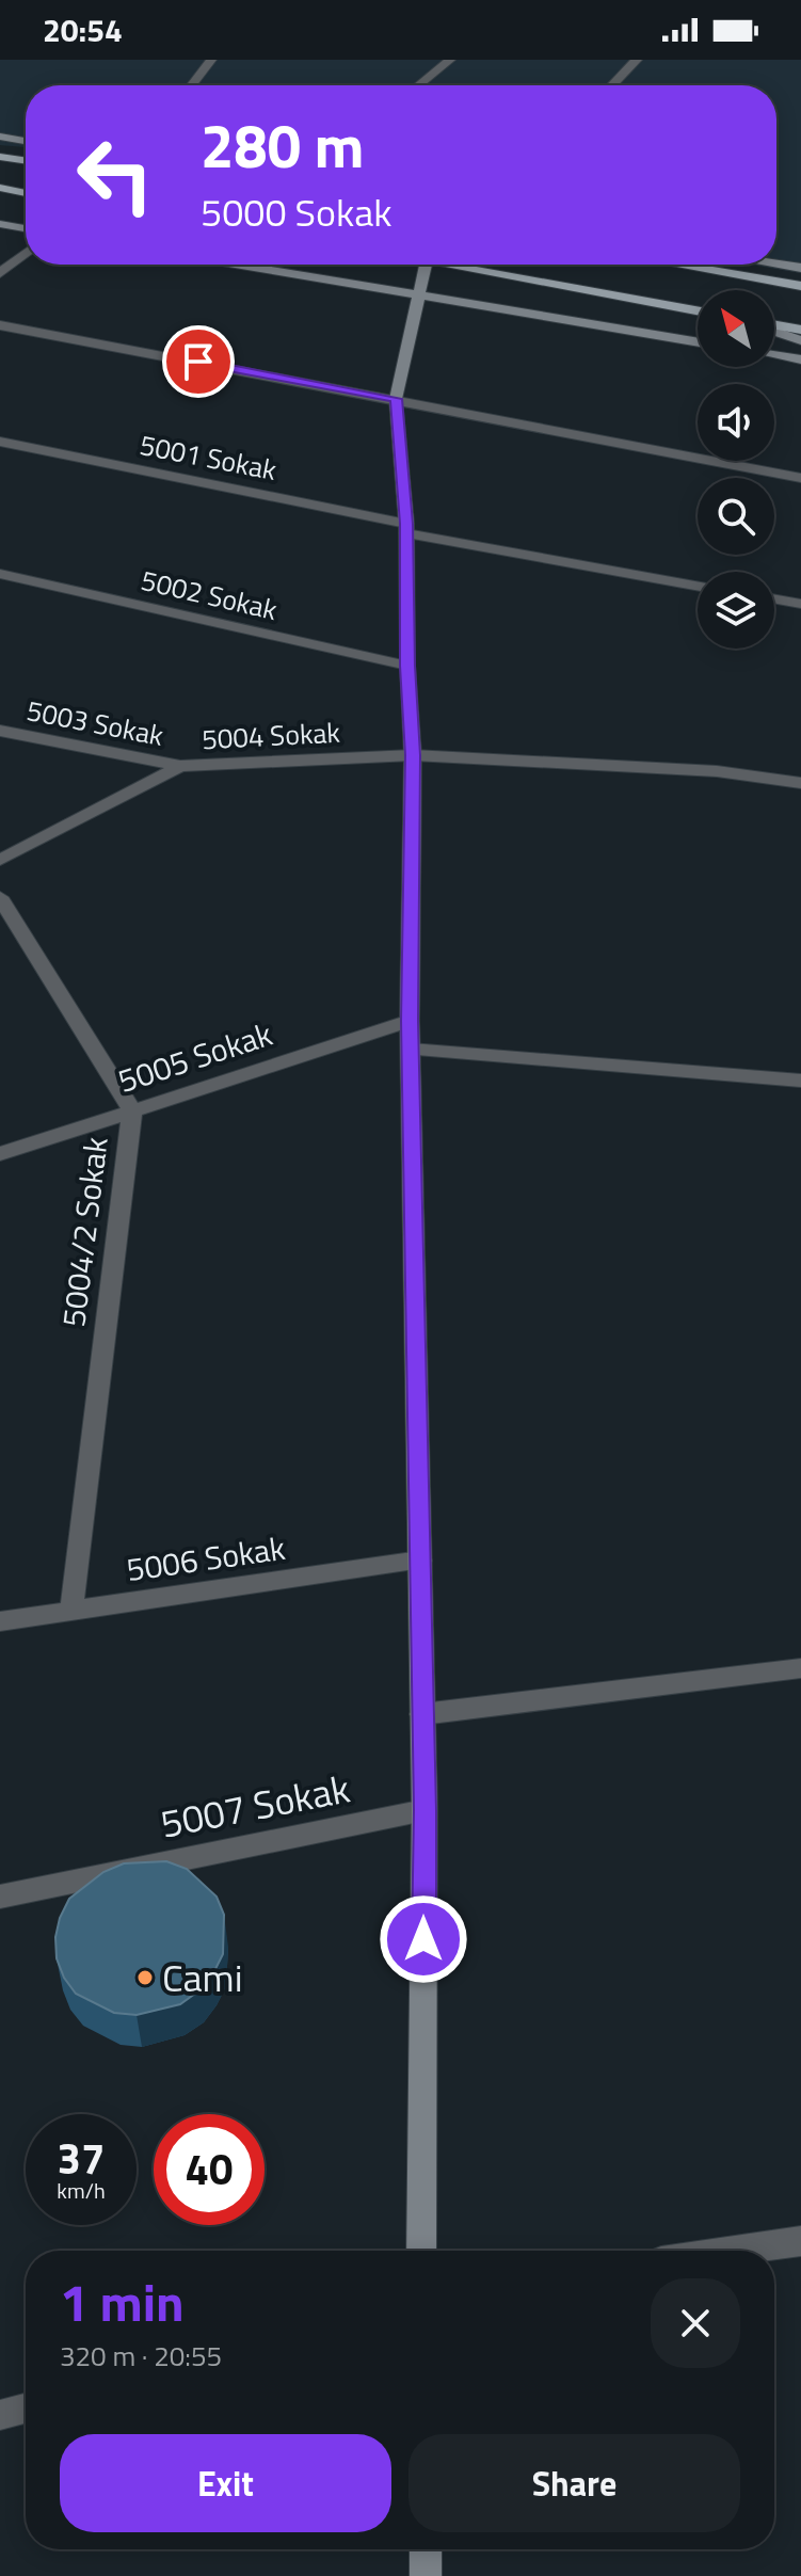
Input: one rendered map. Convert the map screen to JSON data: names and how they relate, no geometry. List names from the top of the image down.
{
  "streets": {
    "street": [
      "5001 Sokak",
      "5002 Sokak",
      "5003 Sokak",
      "5004 Sokak",
      "5005 Sokak",
      "5004/2 Sokak",
      "5006 Sokak",
      "5007 Sokak"
    ]
  },
  "crossings": [
    ["5003 Sokak", "5004 Sokak"],
    ["5005 Sokak", "5004/2 Sokak"],
    ["5004/2 Sokak", "5006 Sokak"]
  ],
  "places": ["Cami"],
  "north": "top left",
  "page": {
    "status": "20:54",
    "turn": ["280 m", "5000 Sokak"],
    "speed": "37 km/h",
    "limit": "40",
    "heading": ["1 min", "320 m · 20:55"],
    "buttons": ["Exit", "Share"]
  }
}
